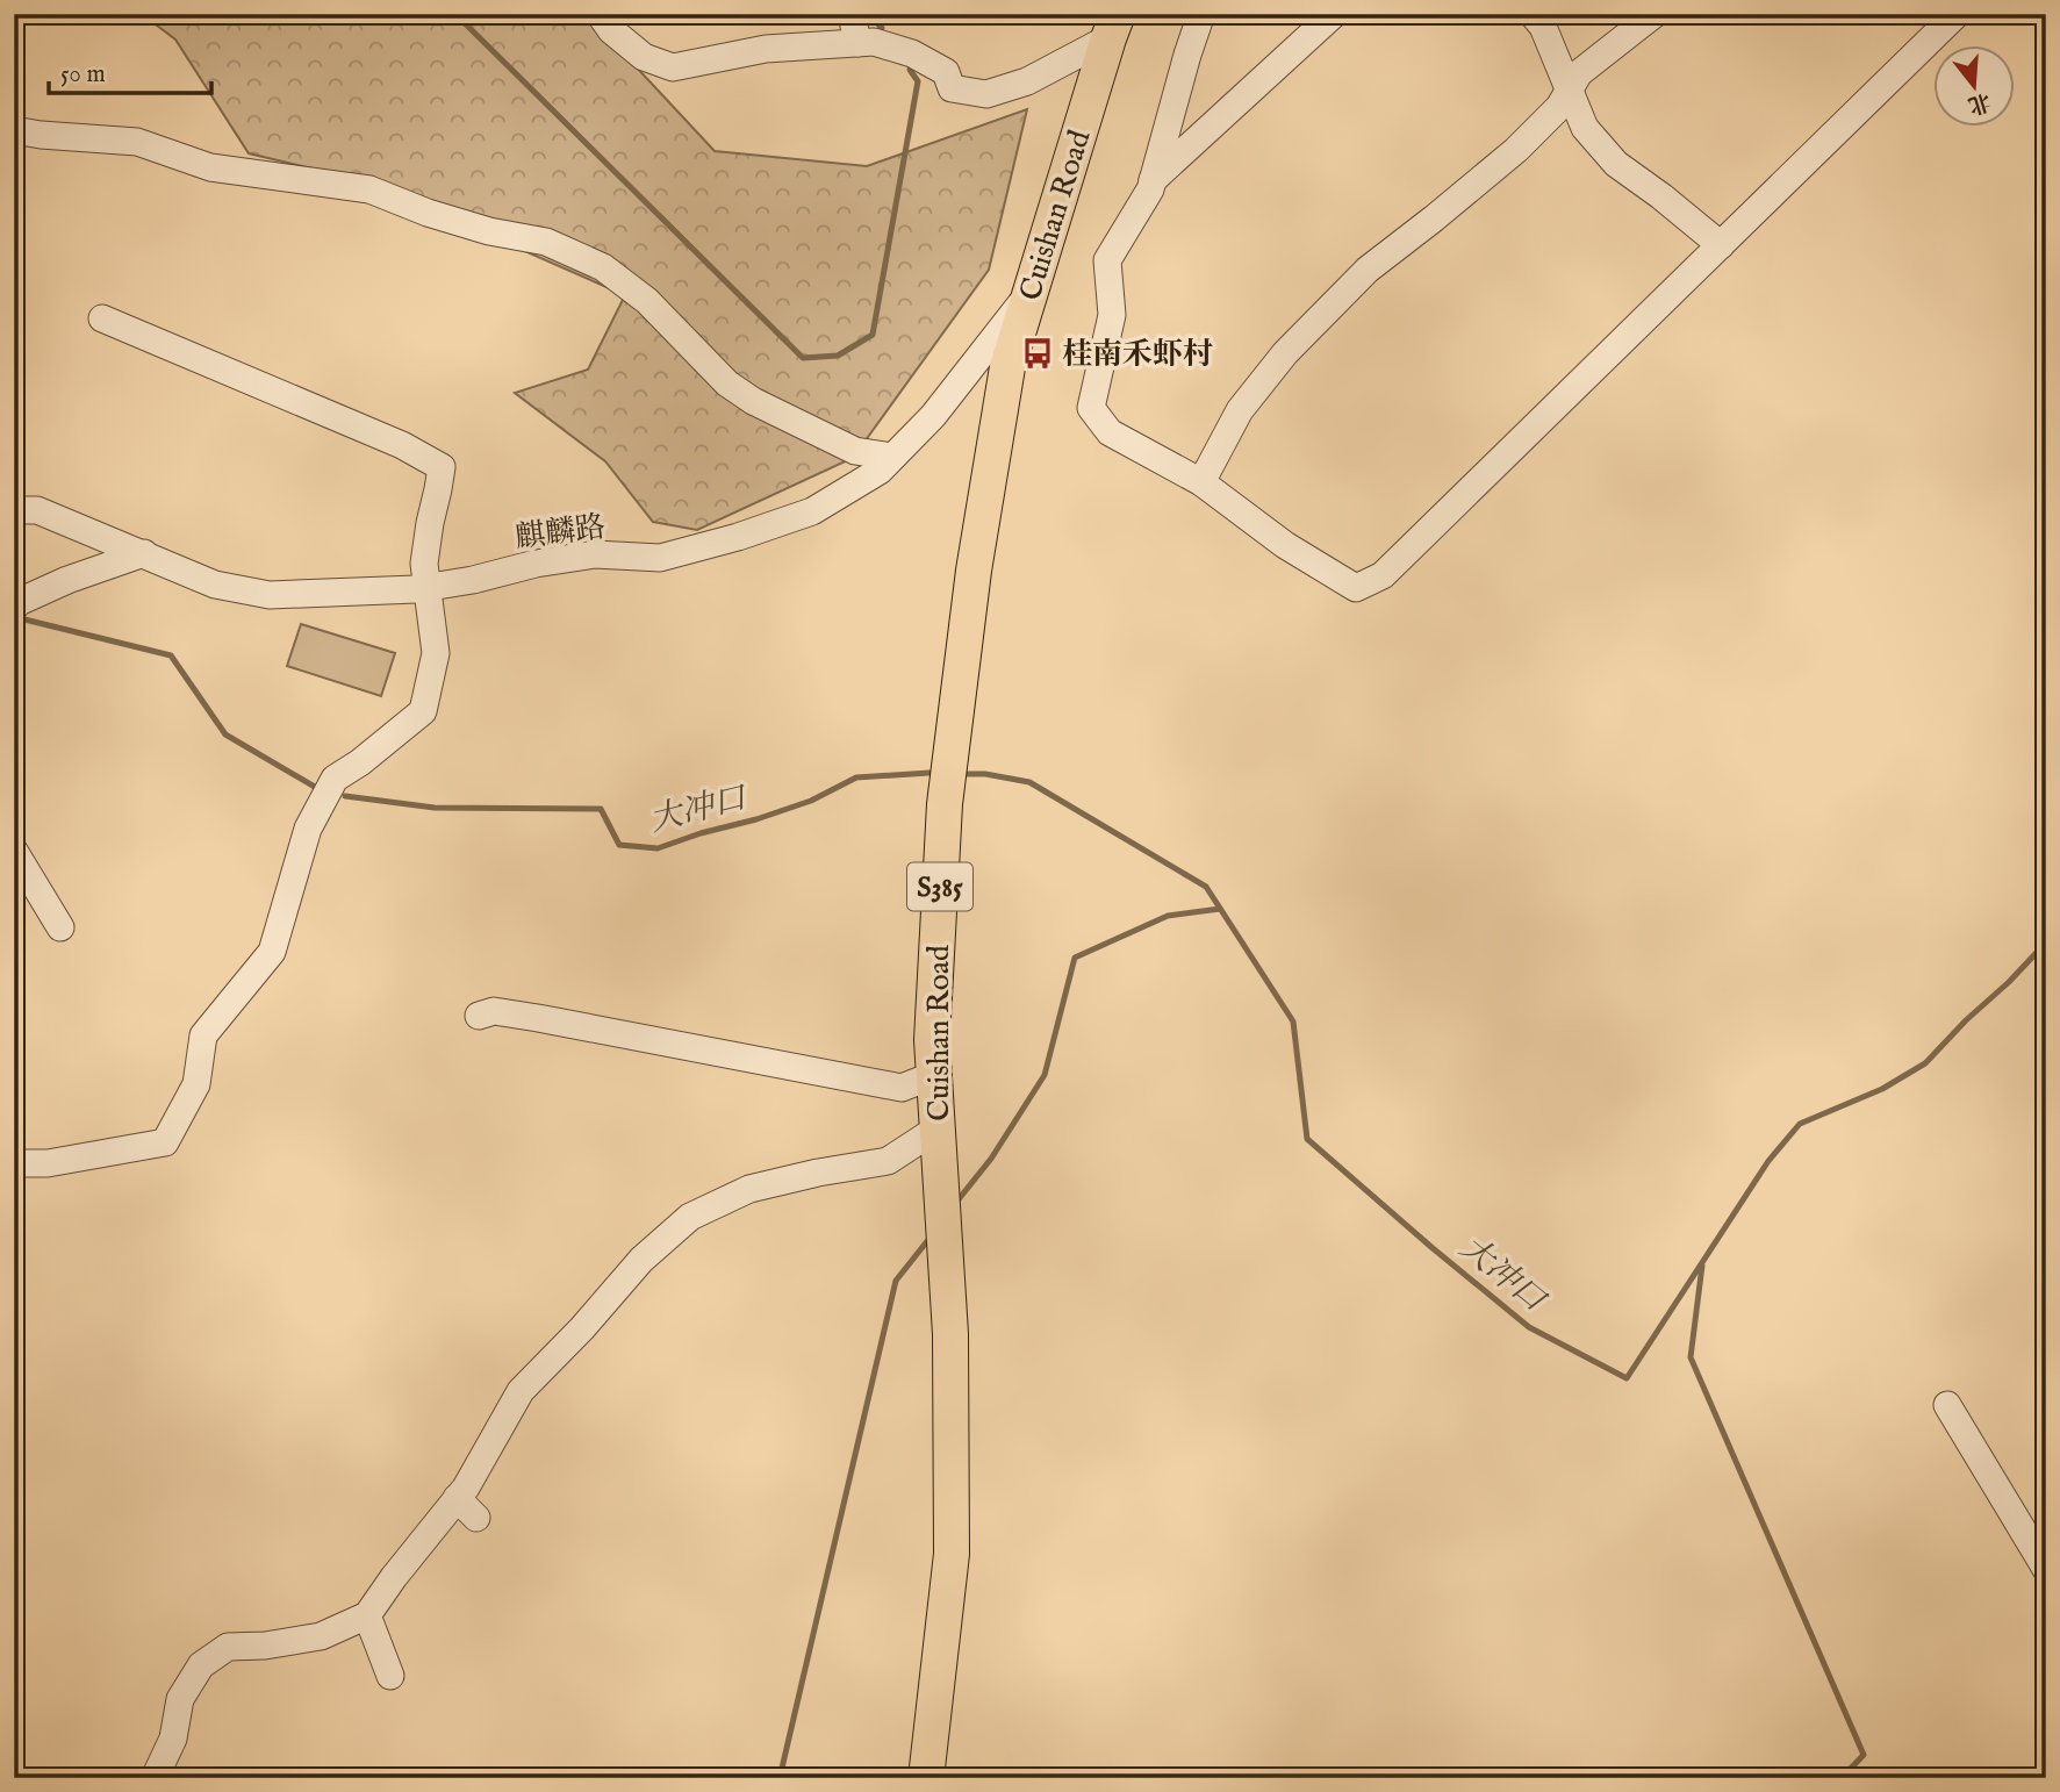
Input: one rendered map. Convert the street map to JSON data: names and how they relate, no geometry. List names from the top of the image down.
{
  "streets": {
    "main road": ["Cuishan Road", "S385"],
    "street": ["麒麟路"]
  },
  "crossings": [
    ["Cuishan Road", "麒麟路"]
  ],
  "water": ["大冲口"],
  "places": {
    "bus stop": ["桂南禾虾村"]
  },
  "scale_bar": "50 m",
  "north": "bottom"
}
